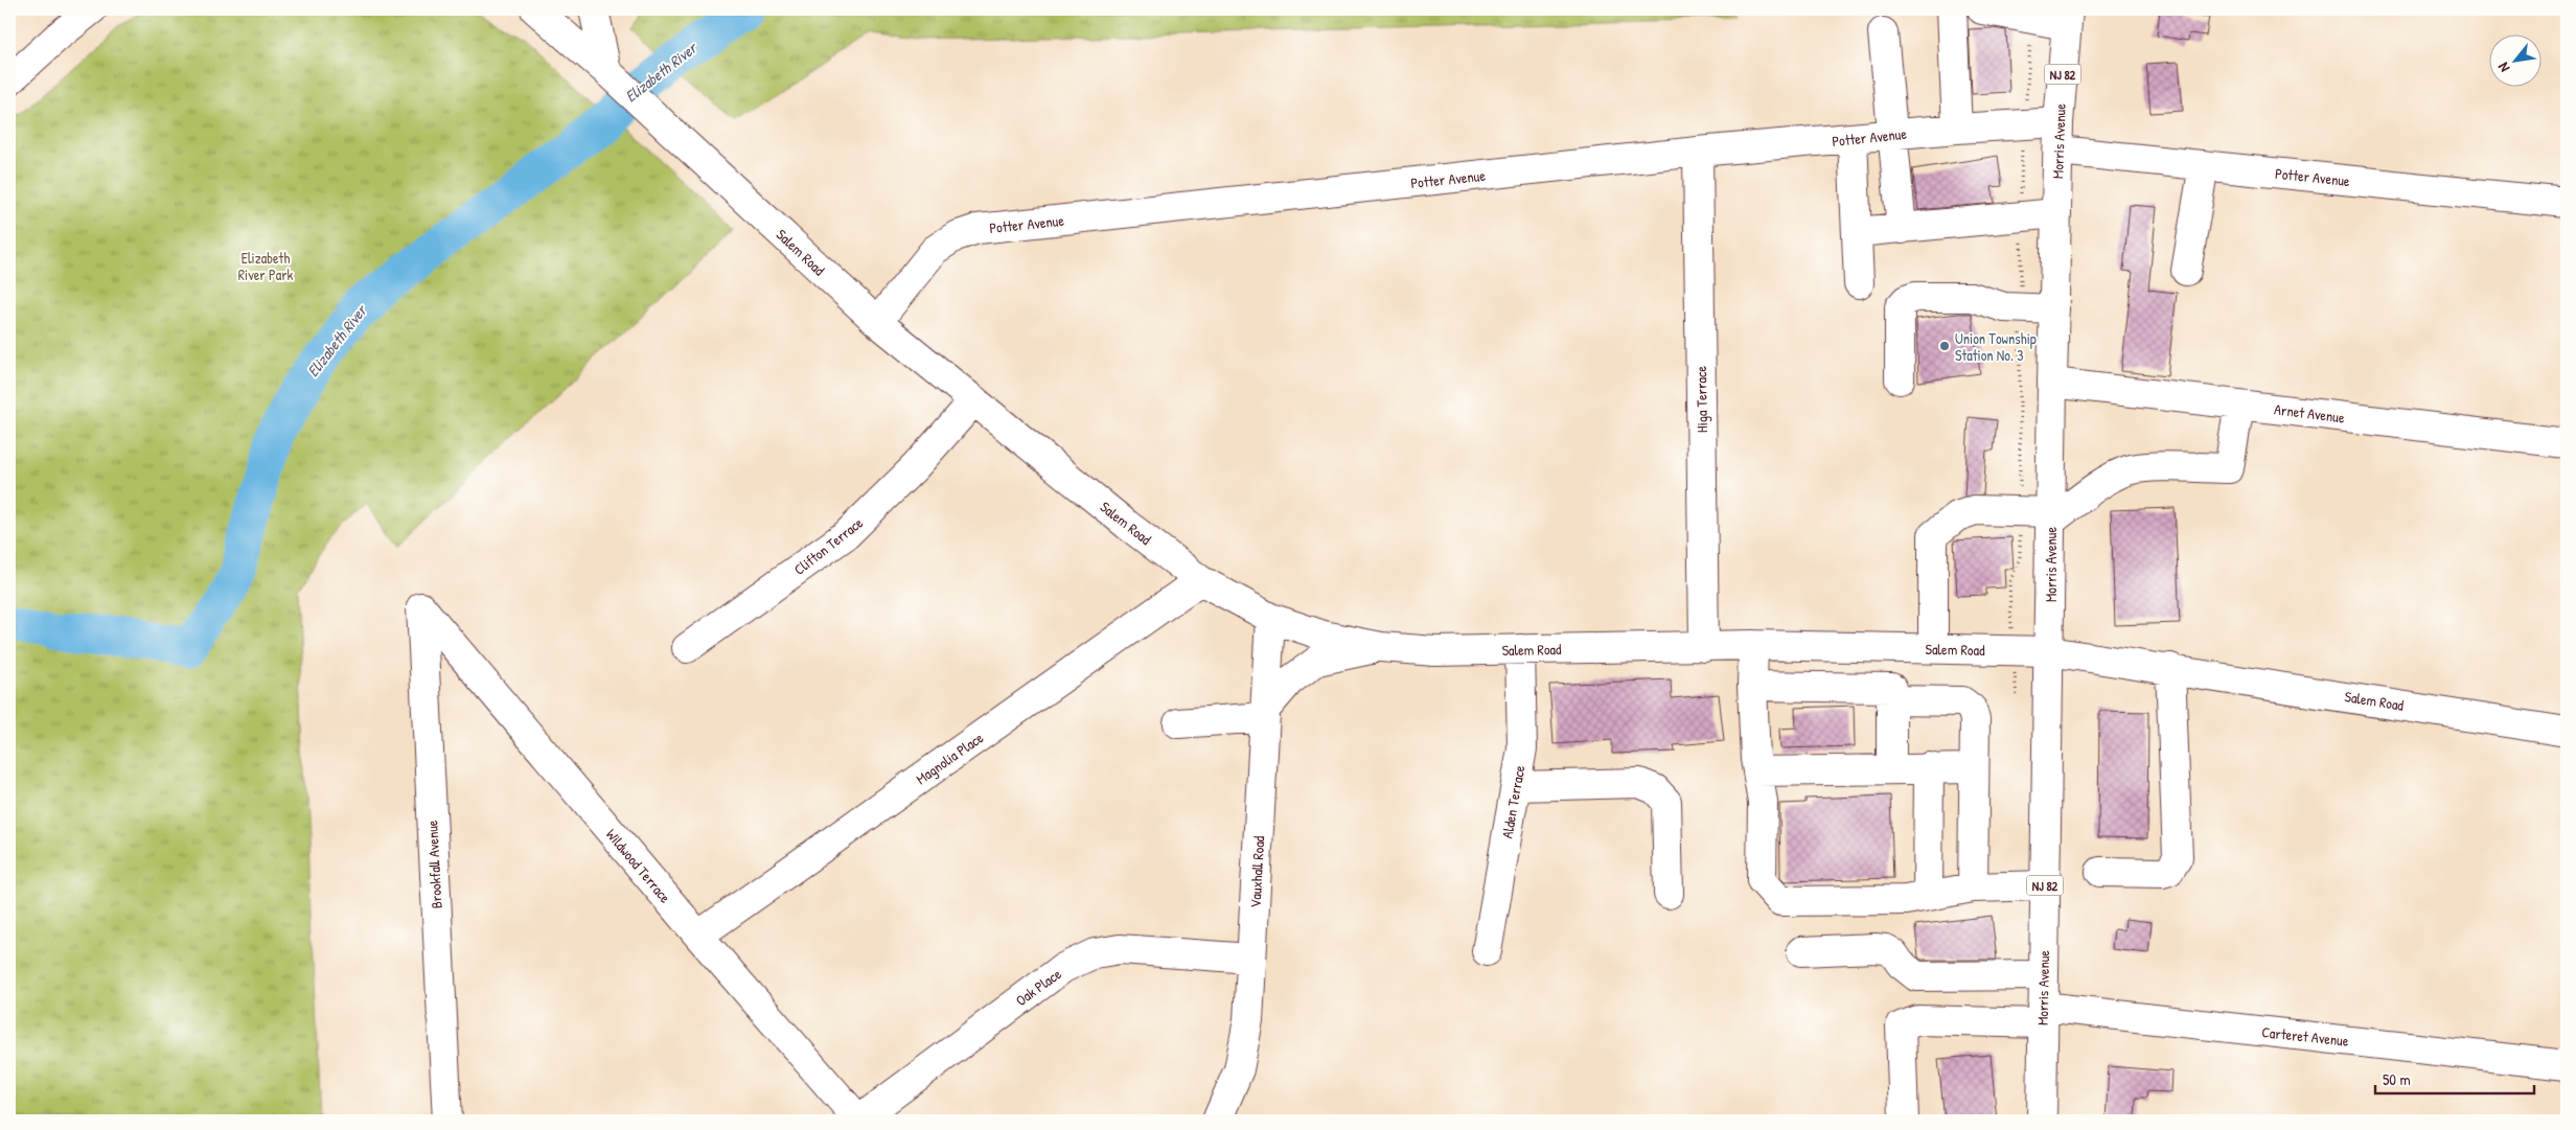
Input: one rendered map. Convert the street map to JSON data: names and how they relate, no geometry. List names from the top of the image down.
{
  "streets": {
    "street": [
      "NJ 82",
      "Potter Avenue",
      "Morris Avenue",
      "Salem Road",
      "Higa Terrace",
      "Arnet Avenue",
      "Clifton Terrace",
      "Magnolia Place",
      "Alden Terrace",
      "Brookfall Avenue",
      "Wildwood Terrace",
      "Vauxhall Road",
      "Oak Place",
      "Carteret Avenue"
    ]
  },
  "crossings": [
    ["Potter Avenue", "Morris Avenue"],
    ["Potter Avenue", "Salem Road"],
    ["Potter Avenue", "Higa Terrace"],
    ["Morris Avenue", "Salem Road"],
    ["Morris Avenue", "Arnet Avenue"],
    ["Morris Avenue", "Carteret Avenue"],
    ["Salem Road", "Higa Terrace"],
    ["Salem Road", "Clifton Terrace"],
    ["Salem Road", "Magnolia Place"],
    ["Salem Road", "Alden Terrace"],
    ["Salem Road", "Vauxhall Road"],
    ["Magnolia Place", "Wildwood Terrace"],
    ["Brookfall Avenue", "Wildwood Terrace"],
    ["Wildwood Terrace", "Oak Place"],
    ["Vauxhall Road", "Oak Place"]
  ],
  "water": ["Elizabeth River"],
  "parks": ["Elizabeth River Park"],
  "places": ["Union Township Station No. 3"],
  "scale_bar": "50 m",
  "north": "bottom left"
}
